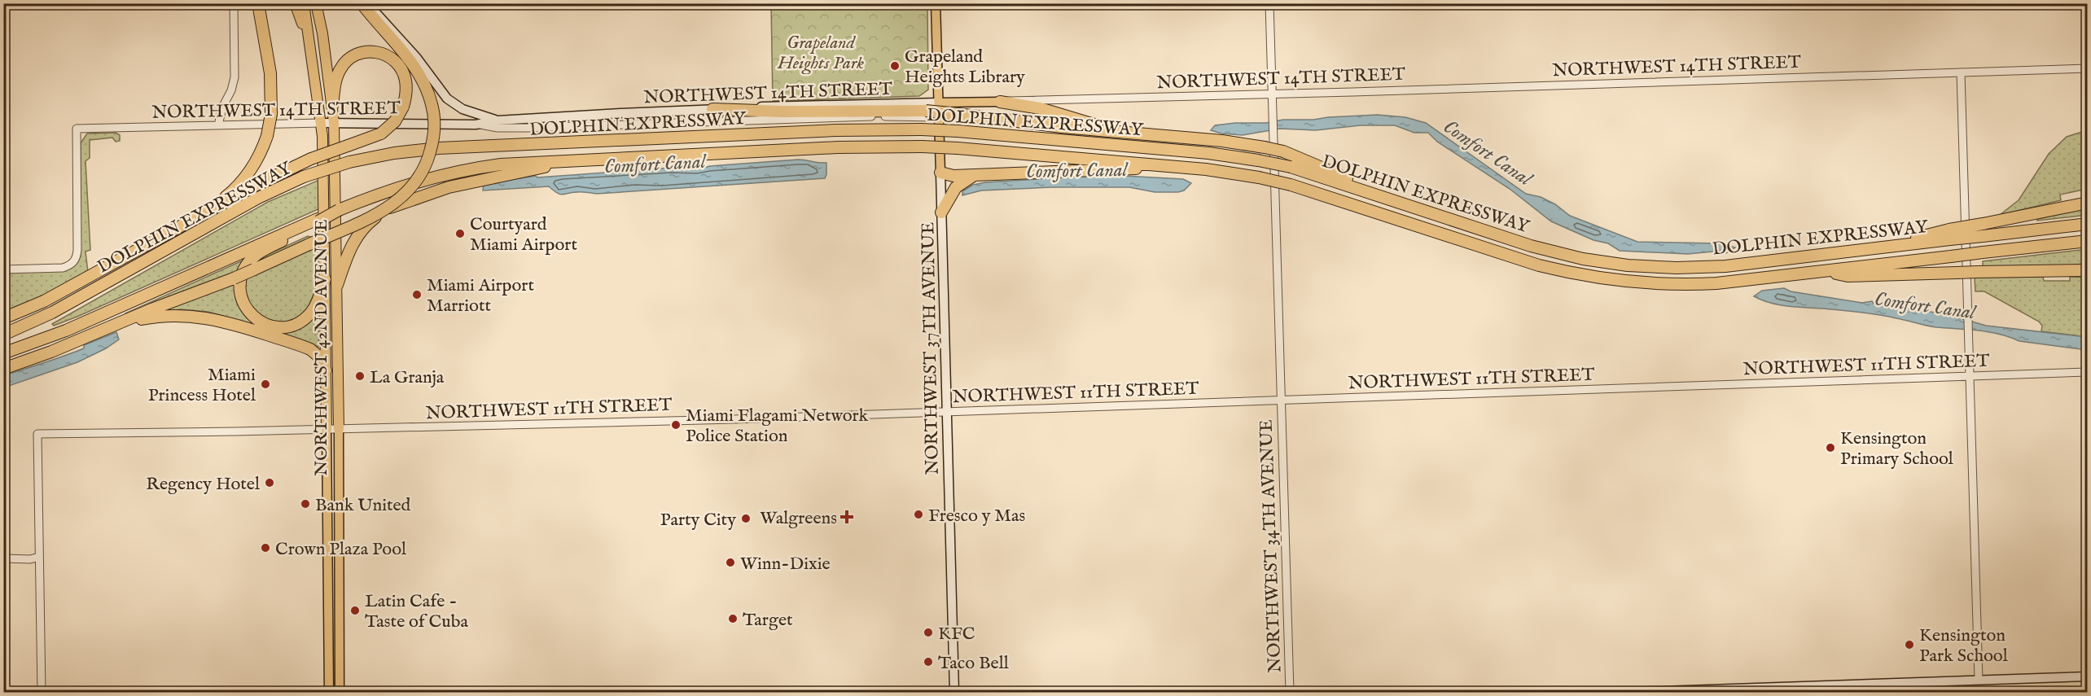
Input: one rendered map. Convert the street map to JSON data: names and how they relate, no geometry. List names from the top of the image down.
{
  "streets": {
    "highway": ["DOLPHIN EXPRESSWAY", "NORTHWEST 42ND AVENUE"],
    "main road": ["NORTHWEST 14TH STREET", "NORTHWEST 37TH AVENUE"],
    "street": ["NORTHWEST 11TH STREET", "NORTHWEST 34TH AVENUE"]
  },
  "crossings": [
    ["NORTHWEST 14TH STREET", "NORTHWEST 42ND AVENUE"],
    ["NORTHWEST 14TH STREET", "NORTHWEST 37TH AVENUE"],
    ["NORTHWEST 14TH STREET", "NORTHWEST 34TH AVENUE"],
    ["NORTHWEST 42ND AVENUE", "NORTHWEST 11TH STREET"],
    ["NORTHWEST 37TH AVENUE", "NORTHWEST 11TH STREET"],
    ["NORTHWEST 11TH STREET", "NORTHWEST 34TH AVENUE"]
  ],
  "water": ["Comfort Canal"],
  "parks": ["Grapeland Heights Park"],
  "places": {
    "other": [
      "Grapeland Heights Library",
      "Courtyard Miami Airport",
      "Miami Airport Marriott",
      "La Granja",
      "Miami Princess Hotel",
      "Miami Flagami Network Police Station",
      "Kensington Primary School",
      "Regency Hotel",
      "Bank United",
      "Fresco y Mas",
      "Party City",
      "Crown Plaza Pool",
      "Winn-Dixie",
      "Latin Cafe - Taste of Cuba",
      "Target",
      "KFC",
      "Kensington Park School",
      "Taco Bell"
    ],
    "health": ["Walgreens"]
  }
}
